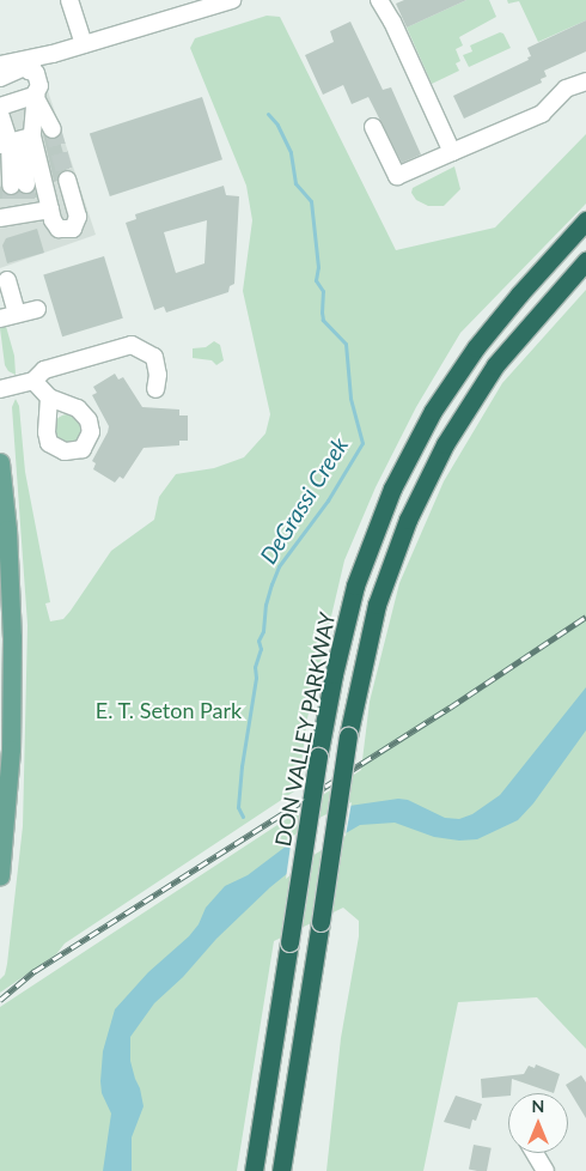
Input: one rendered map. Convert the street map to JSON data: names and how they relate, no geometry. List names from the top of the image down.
{
  "streets": {
    "highway": ["DON VALLEY PARKWAY"]
  },
  "water": ["DeGrassi Creek"],
  "parks": ["E. T. Seton Park"],
  "north": "top"
}
